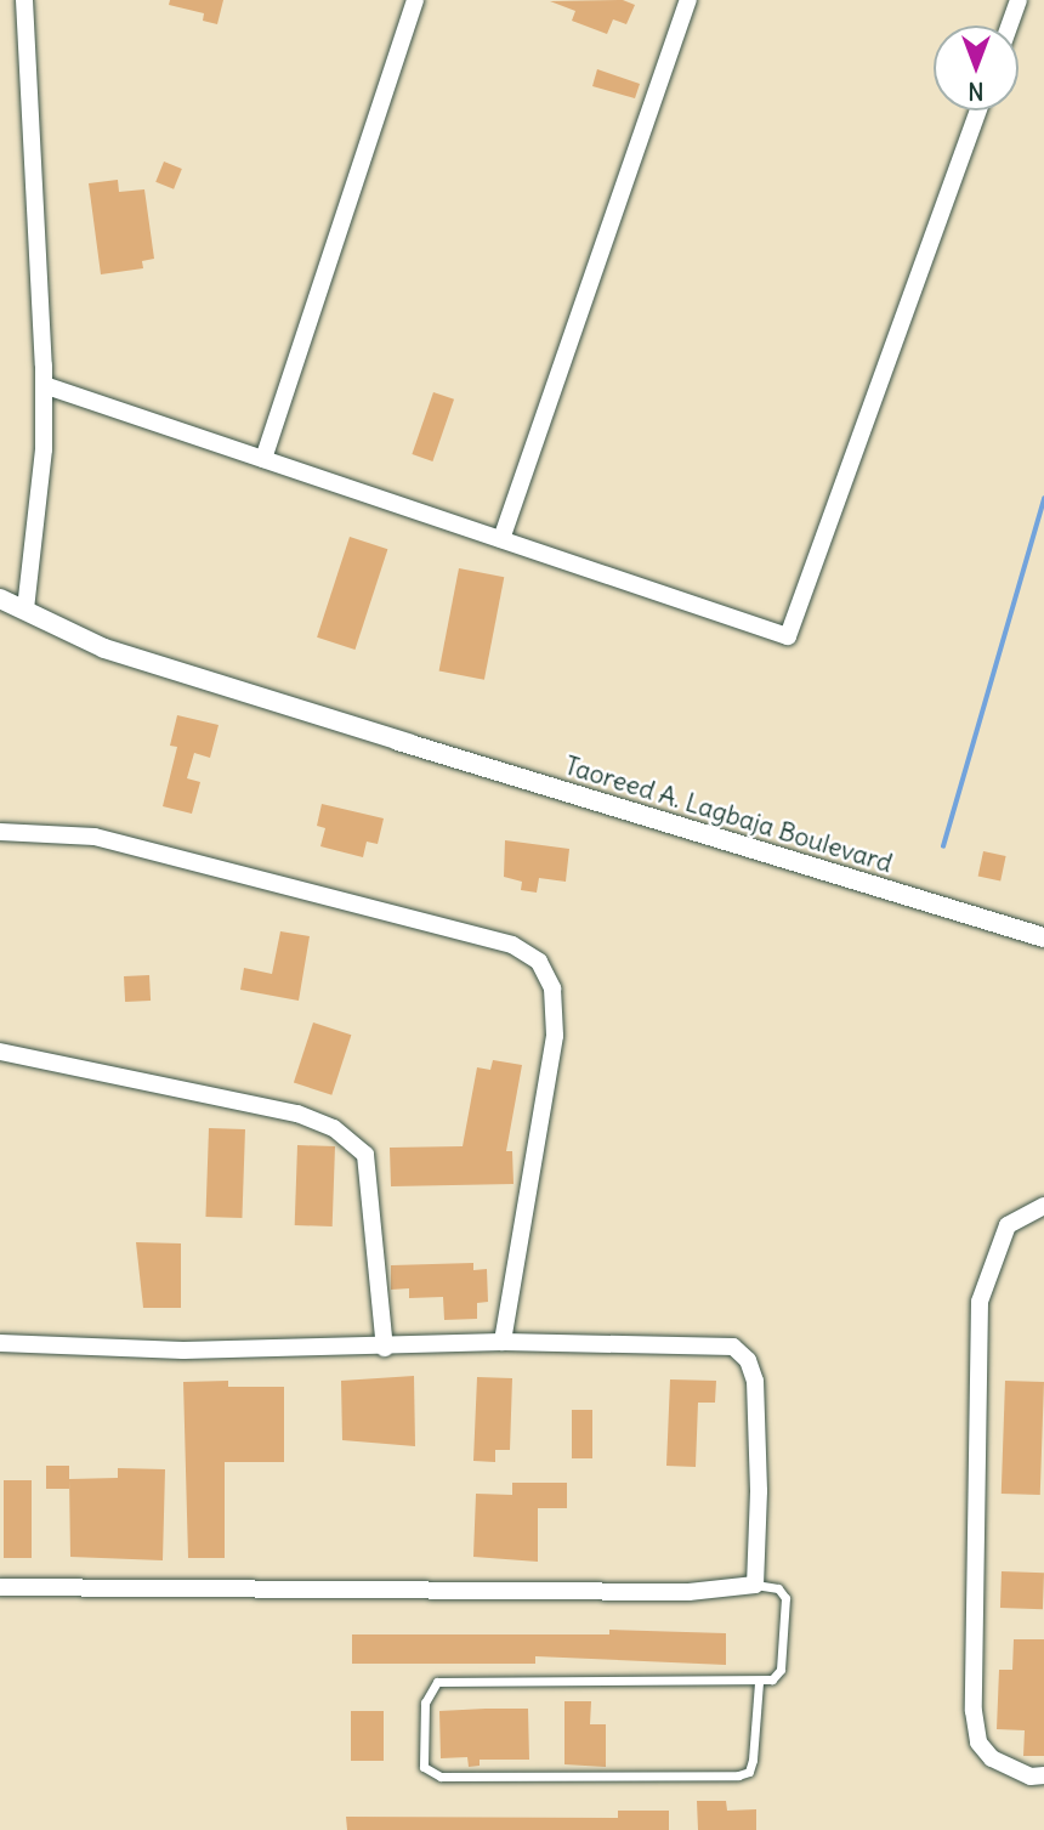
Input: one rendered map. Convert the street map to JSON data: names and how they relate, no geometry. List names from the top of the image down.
{
  "streets": {
    "street": ["Taoreed A. Lagbaja Boulevard"]
  },
  "north": "bottom"
}
